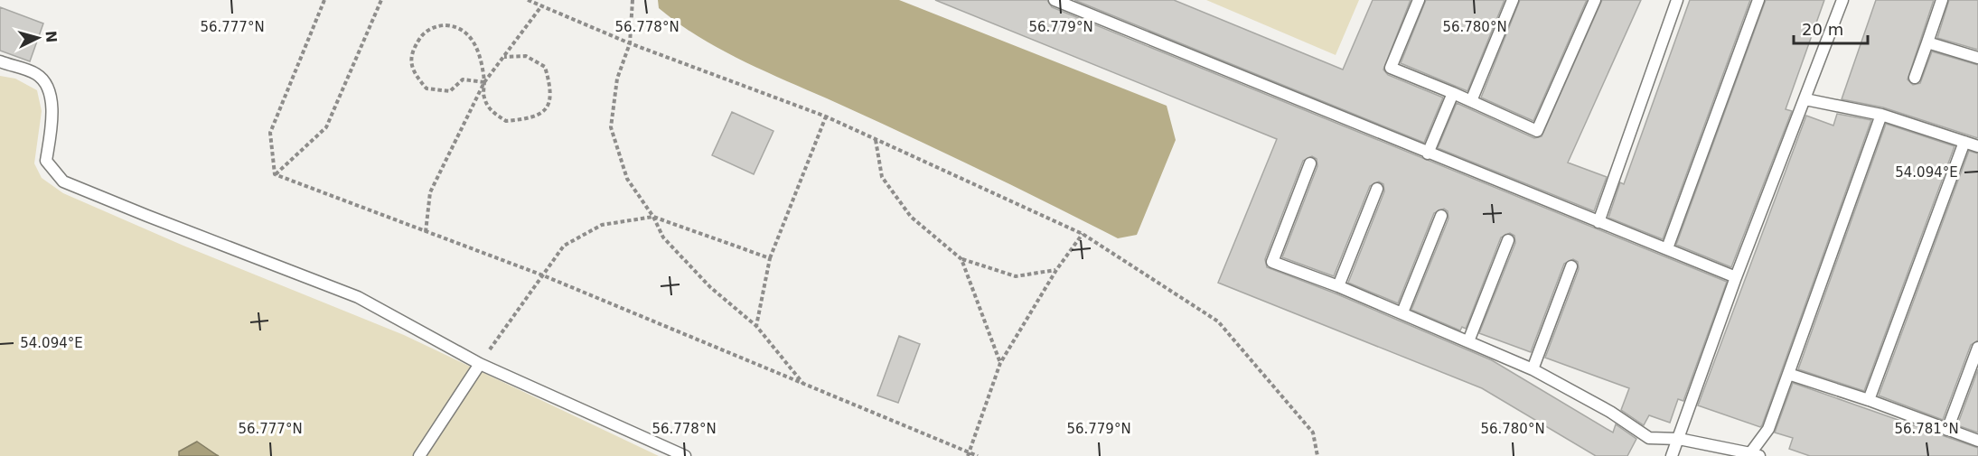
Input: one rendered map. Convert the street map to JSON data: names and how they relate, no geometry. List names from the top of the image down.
{
  "scale_bar": "20 m",
  "north": "right",
  "coordinates": [
    "56.777°N",
    "56.778°N",
    "56.779°N",
    "56.780°N",
    "54.094°E",
    "56.781°N"
  ]
}
